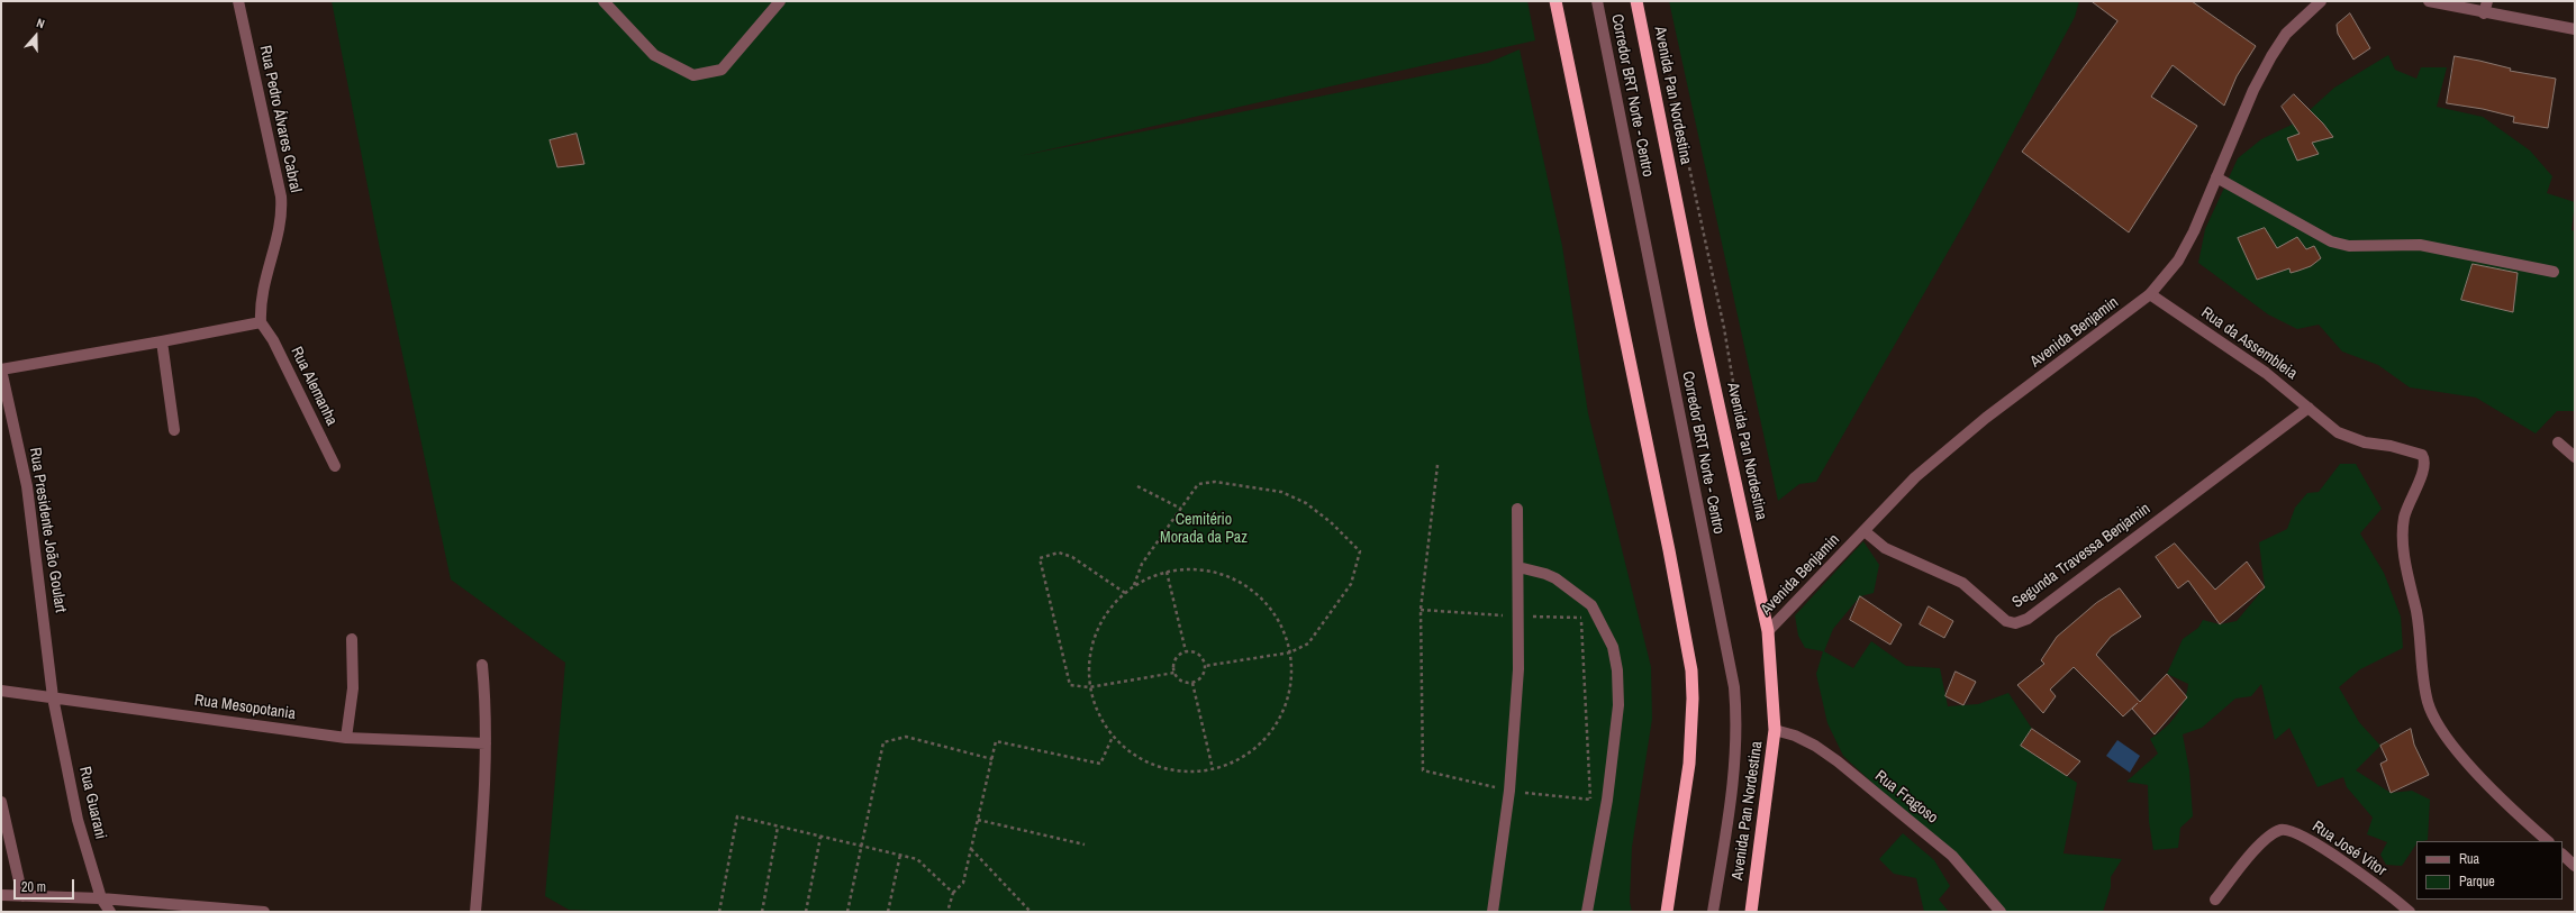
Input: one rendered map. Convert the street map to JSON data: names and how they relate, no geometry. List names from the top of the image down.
{
  "streets": {
    "highway": ["Avenida Pan Nordestina"],
    "street": [
      "Corredor BRT Norte - Centro",
      "Rua Pedro Álvares Cabral",
      "Avenida Benjamin",
      "Rua da Assembleia",
      "Rua Alemanha",
      "Rua Presidente João Goulart",
      "Segunda Travessa Benjamin",
      "Rua Mesopotania",
      "Rua Fragoso",
      "Rua Guarani",
      "Rua José Vitor"
    ]
  },
  "crossings": [
    ["Avenida Pan Nordestina", "Avenida Benjamin"],
    ["Avenida Pan Nordestina", "Rua Fragoso"],
    ["Rua Pedro Álvares Cabral", "Rua Alemanha"],
    ["Rua Pedro Álvares Cabral", "Rua Presidente João Goulart"],
    ["Avenida Benjamin", "Rua da Assembleia"],
    ["Avenida Benjamin", "Segunda Travessa Benjamin"],
    ["Rua da Assembleia", "Segunda Travessa Benjamin"],
    ["Rua Alemanha", "Rua Presidente João Goulart"],
    ["Rua Presidente João Goulart", "Rua Mesopotania"],
    ["Rua Presidente João Goulart", "Rua Guarani"],
    ["Rua Mesopotania", "Rua Guarani"]
  ],
  "parks": ["Cemitério Morada da Paz"],
  "legend": ["Rua", "Parque"],
  "scale_bar": "20 m",
  "north": "top"
}
